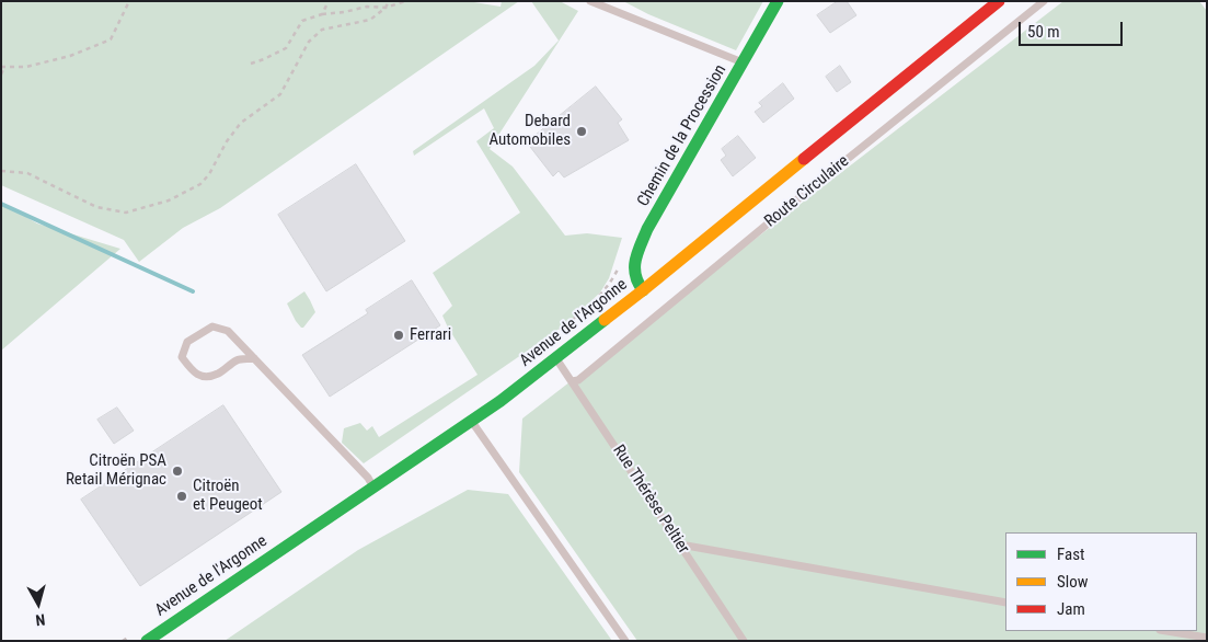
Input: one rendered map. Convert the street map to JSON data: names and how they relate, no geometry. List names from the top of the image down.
{
  "streets": {
    "main road": ["Chemin de la Procession", "Avenue de l'Argonne"],
    "lane": ["Route Circulaire", "Rue Thérèse Peltier"]
  },
  "crossings": [
    ["Chemin de la Procession", "Avenue de l'Argonne"],
    ["Route Circulaire", "Rue Thérèse Peltier"],
    ["Avenue de l'Argonne", "Rue Thérèse Peltier"]
  ],
  "places": [
    "Debard Automobiles",
    "Ferrari",
    "Citroën PSA Retail Mérignac",
    "Citroën et Peugeot"
  ],
  "legend": ["Fast", "Slow", "Jam"],
  "scale_bar": "50 m",
  "north": "bottom"
}
